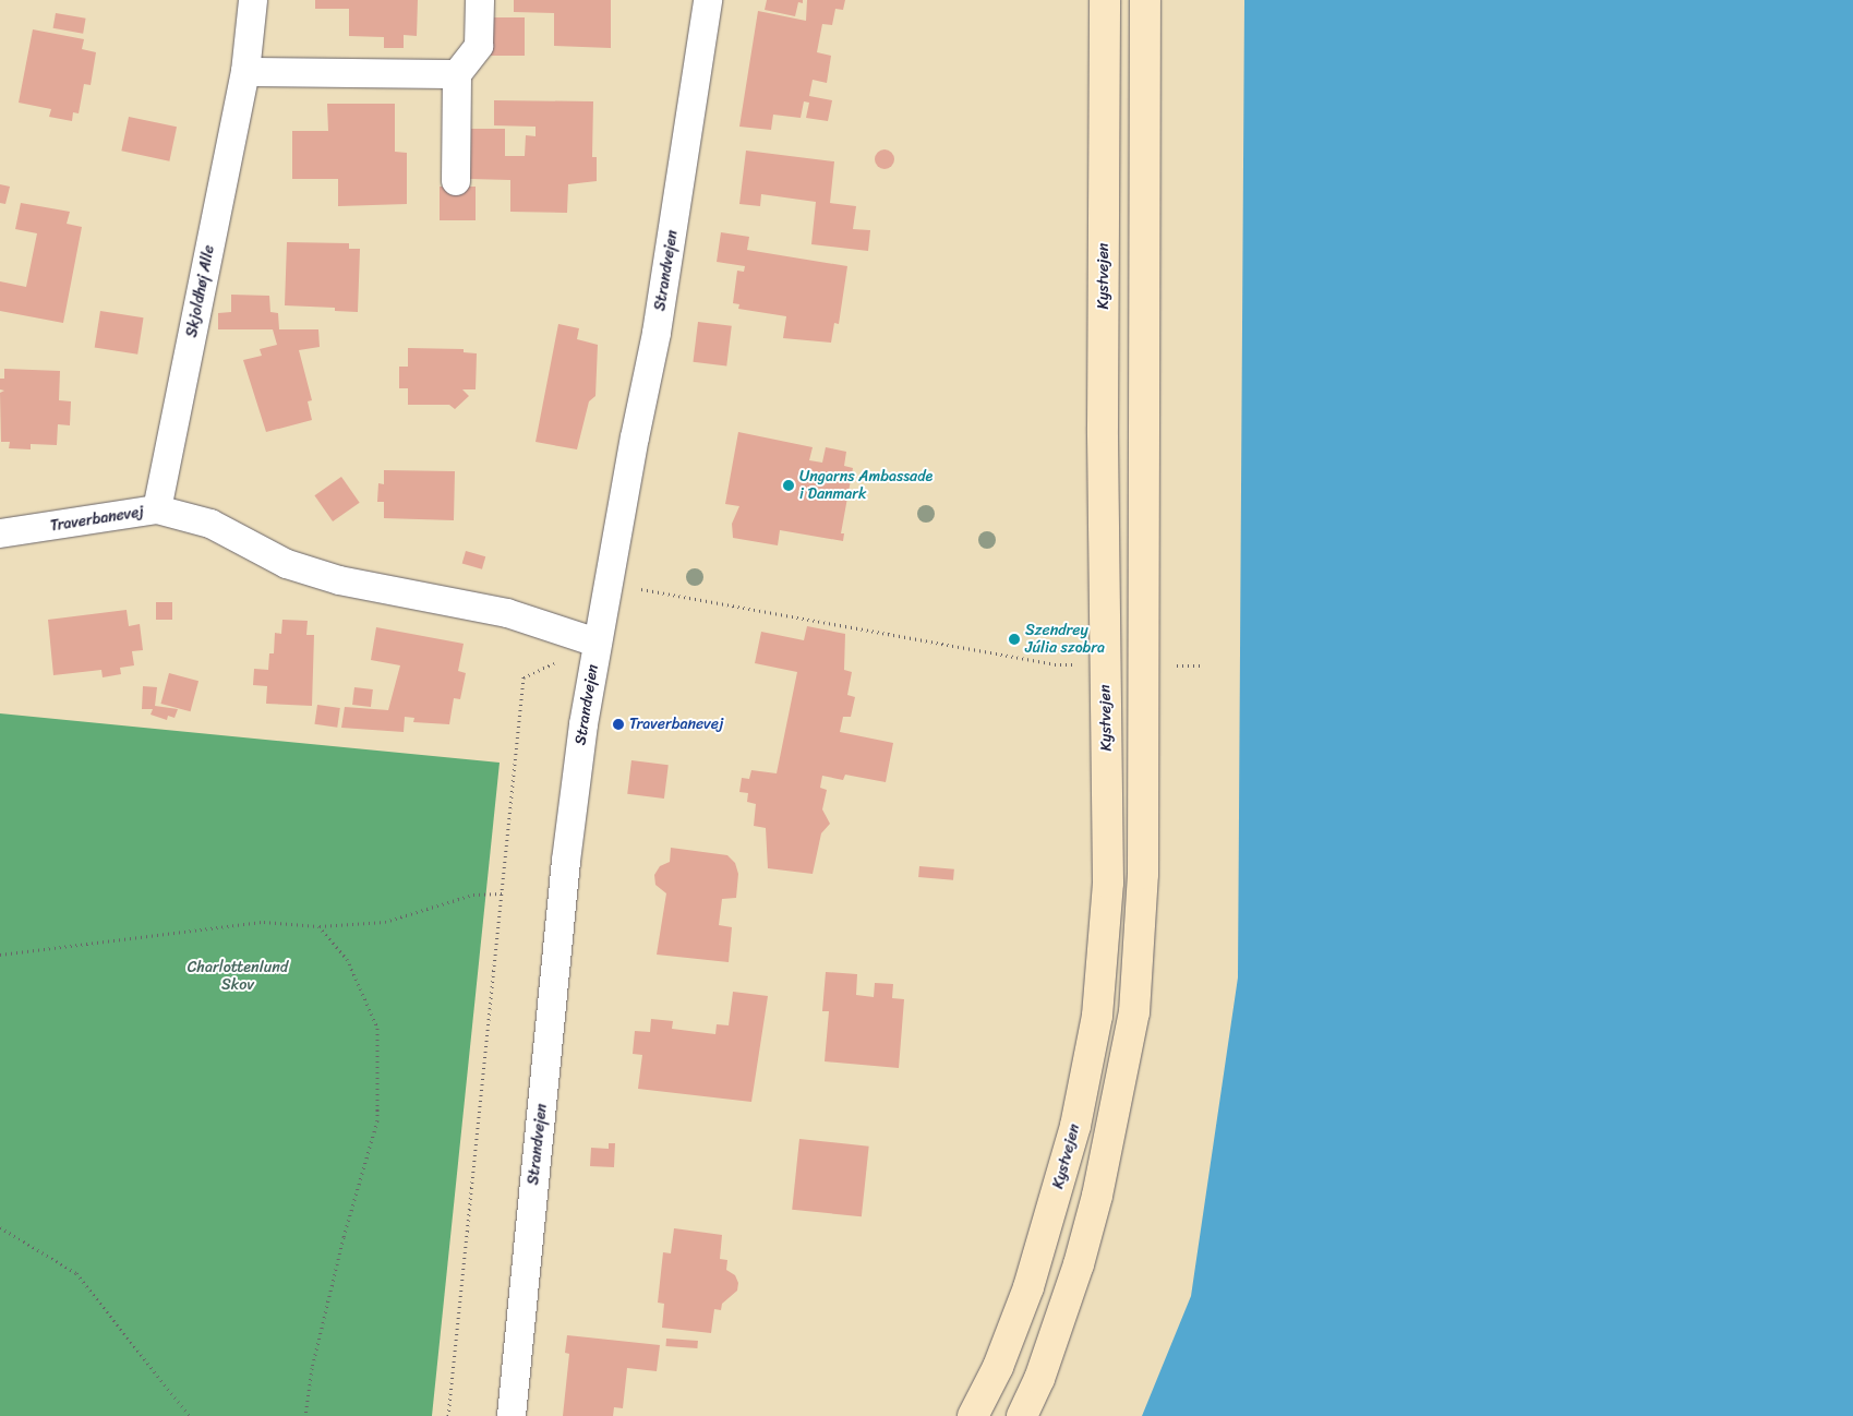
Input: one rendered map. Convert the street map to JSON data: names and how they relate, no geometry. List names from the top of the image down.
{
  "streets": {
    "main road": ["Kystvejen"],
    "street": ["Strandvejen", "Skjoldhøj Alle", "Traverbanevej"]
  },
  "crossings": [
    ["Strandvejen", "Traverbanevej"],
    ["Skjoldhøj Alle", "Traverbanevej"]
  ],
  "parks": ["Charlottenlund Skov"],
  "places": ["Ungarns Ambassade i Danmark", "Szendrey Júlia szobra", "Traverbanevej"]
}
